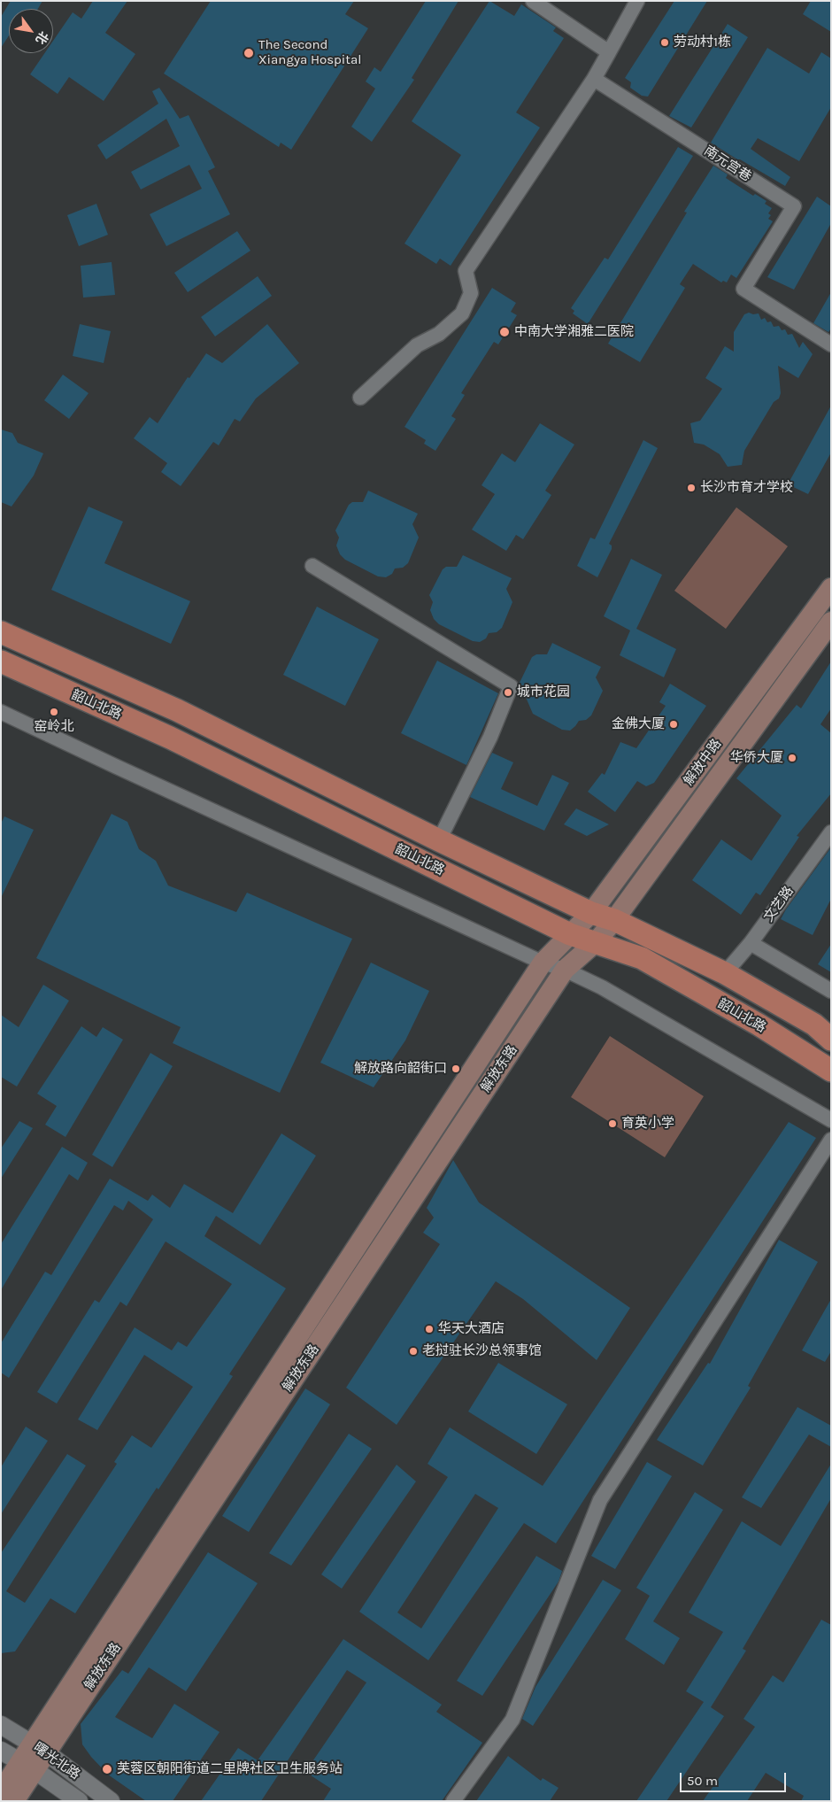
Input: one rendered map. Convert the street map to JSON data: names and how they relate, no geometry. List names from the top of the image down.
{
  "streets": {
    "main road": ["韶山北路", "解放中路", "解放东路"],
    "street": ["南元宫巷", "文艺路", "曙光北路"]
  },
  "crossings": [
    ["韶山北路", "解放中路"],
    ["韶山北路", "文艺路"],
    ["韶山北路", "解放东路"],
    ["解放中路", "解放东路"],
    ["解放东路", "曙光北路"]
  ],
  "places": [
    "劳动村1栋",
    "The Second Xiangya Hospital",
    "中南大学湘雅二医院",
    "长沙市育才学校",
    "城市花园",
    "窑岭北",
    "金佛大厦",
    "华侨大厦",
    "解放路向韶街口",
    "育英小学",
    "华天大酒店",
    "老挝驻长沙总领事馆",
    "芙蓉区朝阳街道二里牌社区卫生服务站"
  ],
  "scale_bar": "50 m",
  "north": "bottom right"
}
